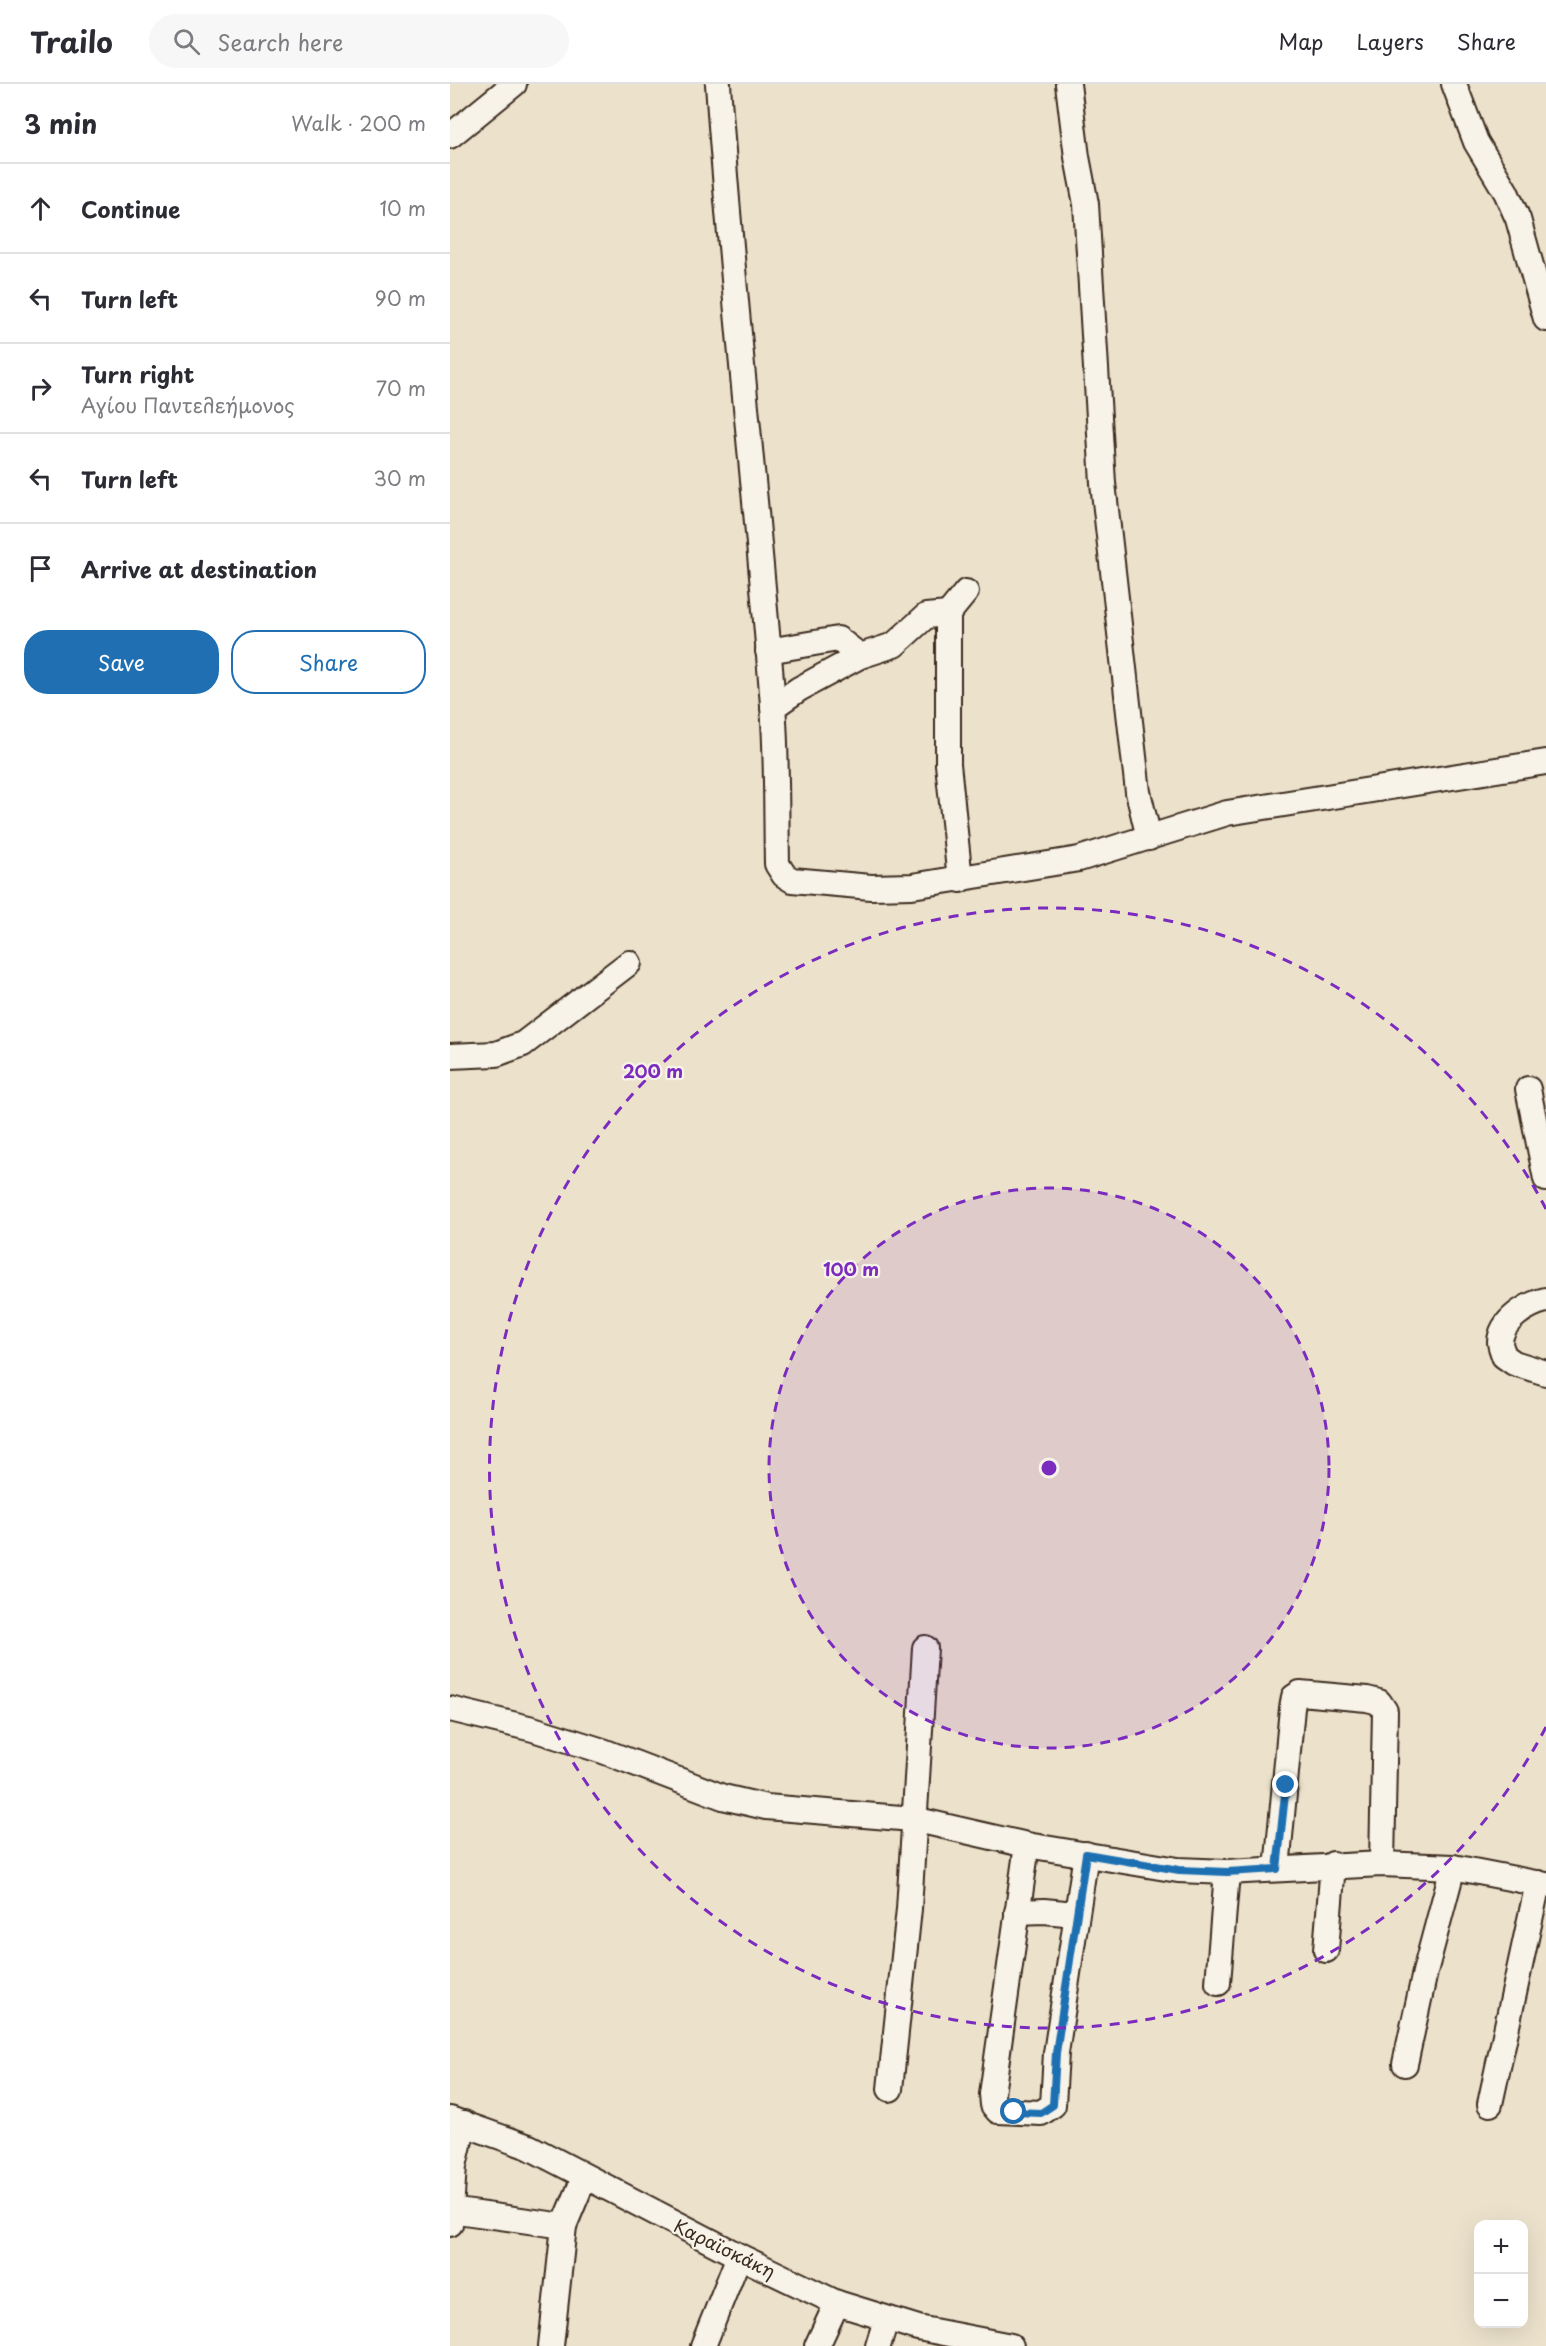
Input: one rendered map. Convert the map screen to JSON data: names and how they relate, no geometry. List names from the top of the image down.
{
  "streets": {
    "street": ["Καραϊσκάκη"]
  },
  "page": {
    "header": "Trailo",
    "search": "Search here",
    "nav": ["Map", "Layers", "Share"],
    "heading": ["3 min", "Walk · 200 m"],
    "list": [
      ["Continue", "10 m"],
      ["Turn left", "90 m"],
      ["Turn right", "Αγίου Παντελεήμονος", "70 m"],
      ["Turn left", "30 m"],
      "Arrive at destination"
    ],
    "buttons": ["Save", "Share"],
    "map_buttons": ["+", "−"]
  },
  "rings": ["200 m", "100 m"]
}
